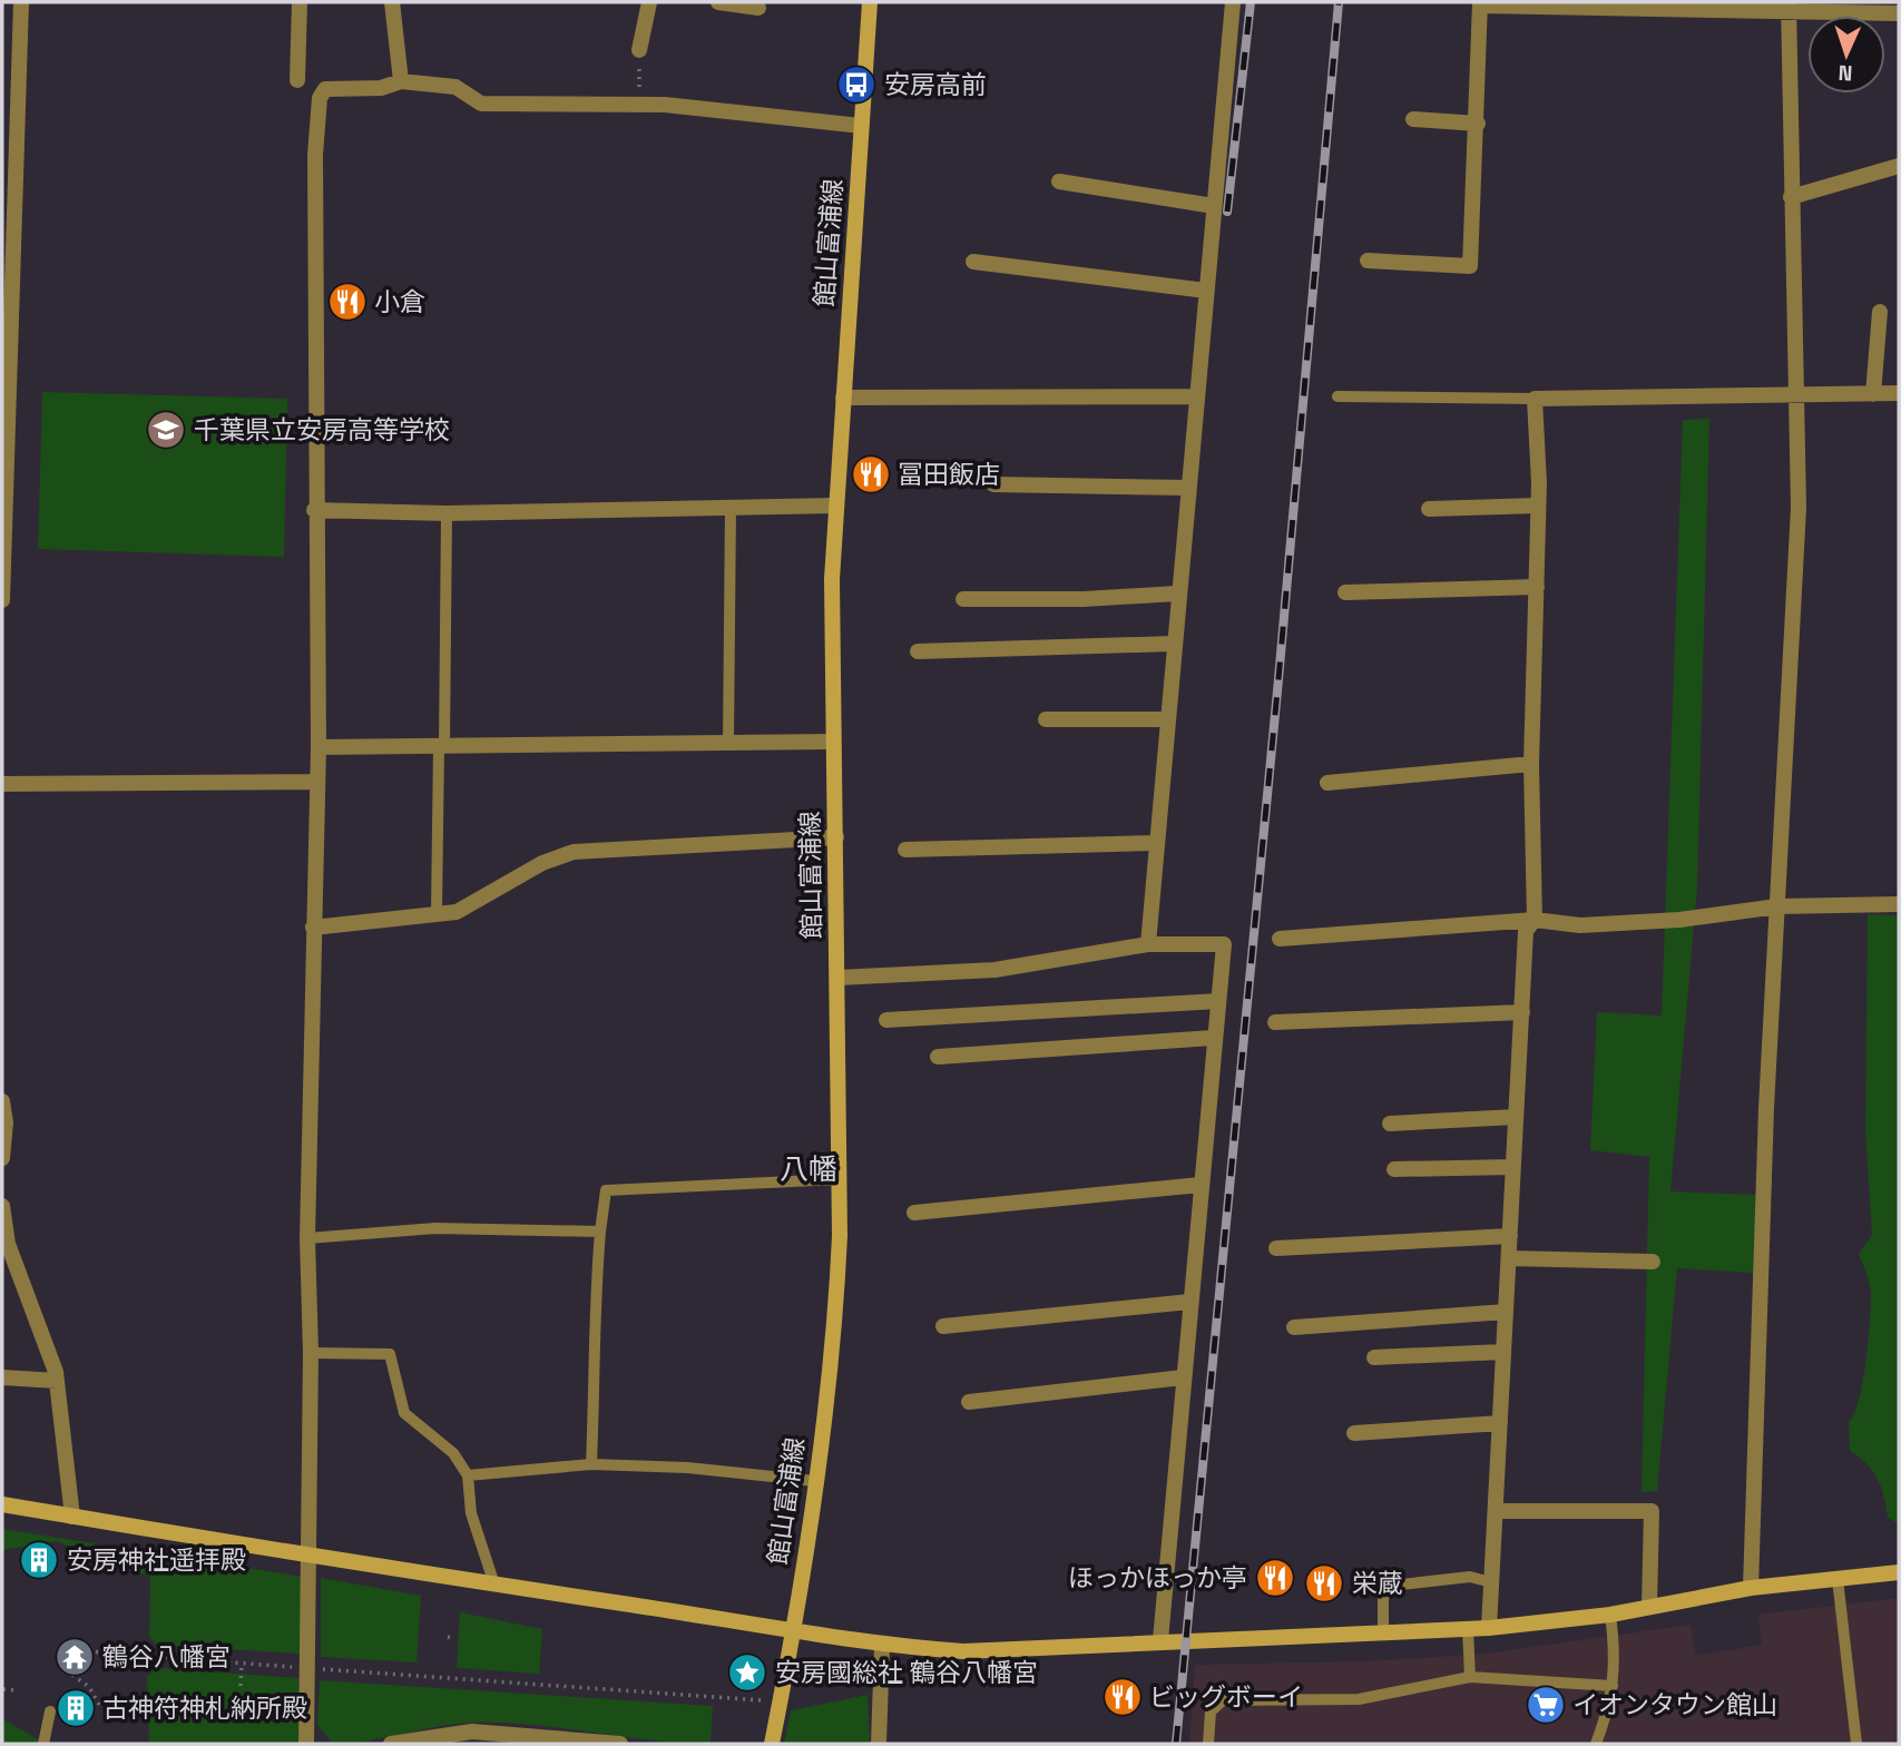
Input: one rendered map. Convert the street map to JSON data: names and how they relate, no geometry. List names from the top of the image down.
{
  "streets": {
    "street": ["館山富浦線"]
  },
  "districts": ["八幡"],
  "places": {
    "bus stop": ["安房高前"],
    "restaurant": [
      "小倉",
      "冨田飯店",
      "ほっかほっか亭",
      "栄蔵",
      "ビッグボーイ"
    ],
    "school or university": ["千葉県立安房高等学校"],
    "building": ["安房神社遥拝殿", "古神符神札納所殿"],
    "temple": ["鶴谷八幡宮"],
    "place": ["安房國総社 鶴谷八幡宮"],
    "supermarket": ["イオンタウン館山"]
  },
  "north": "bottom"
}
